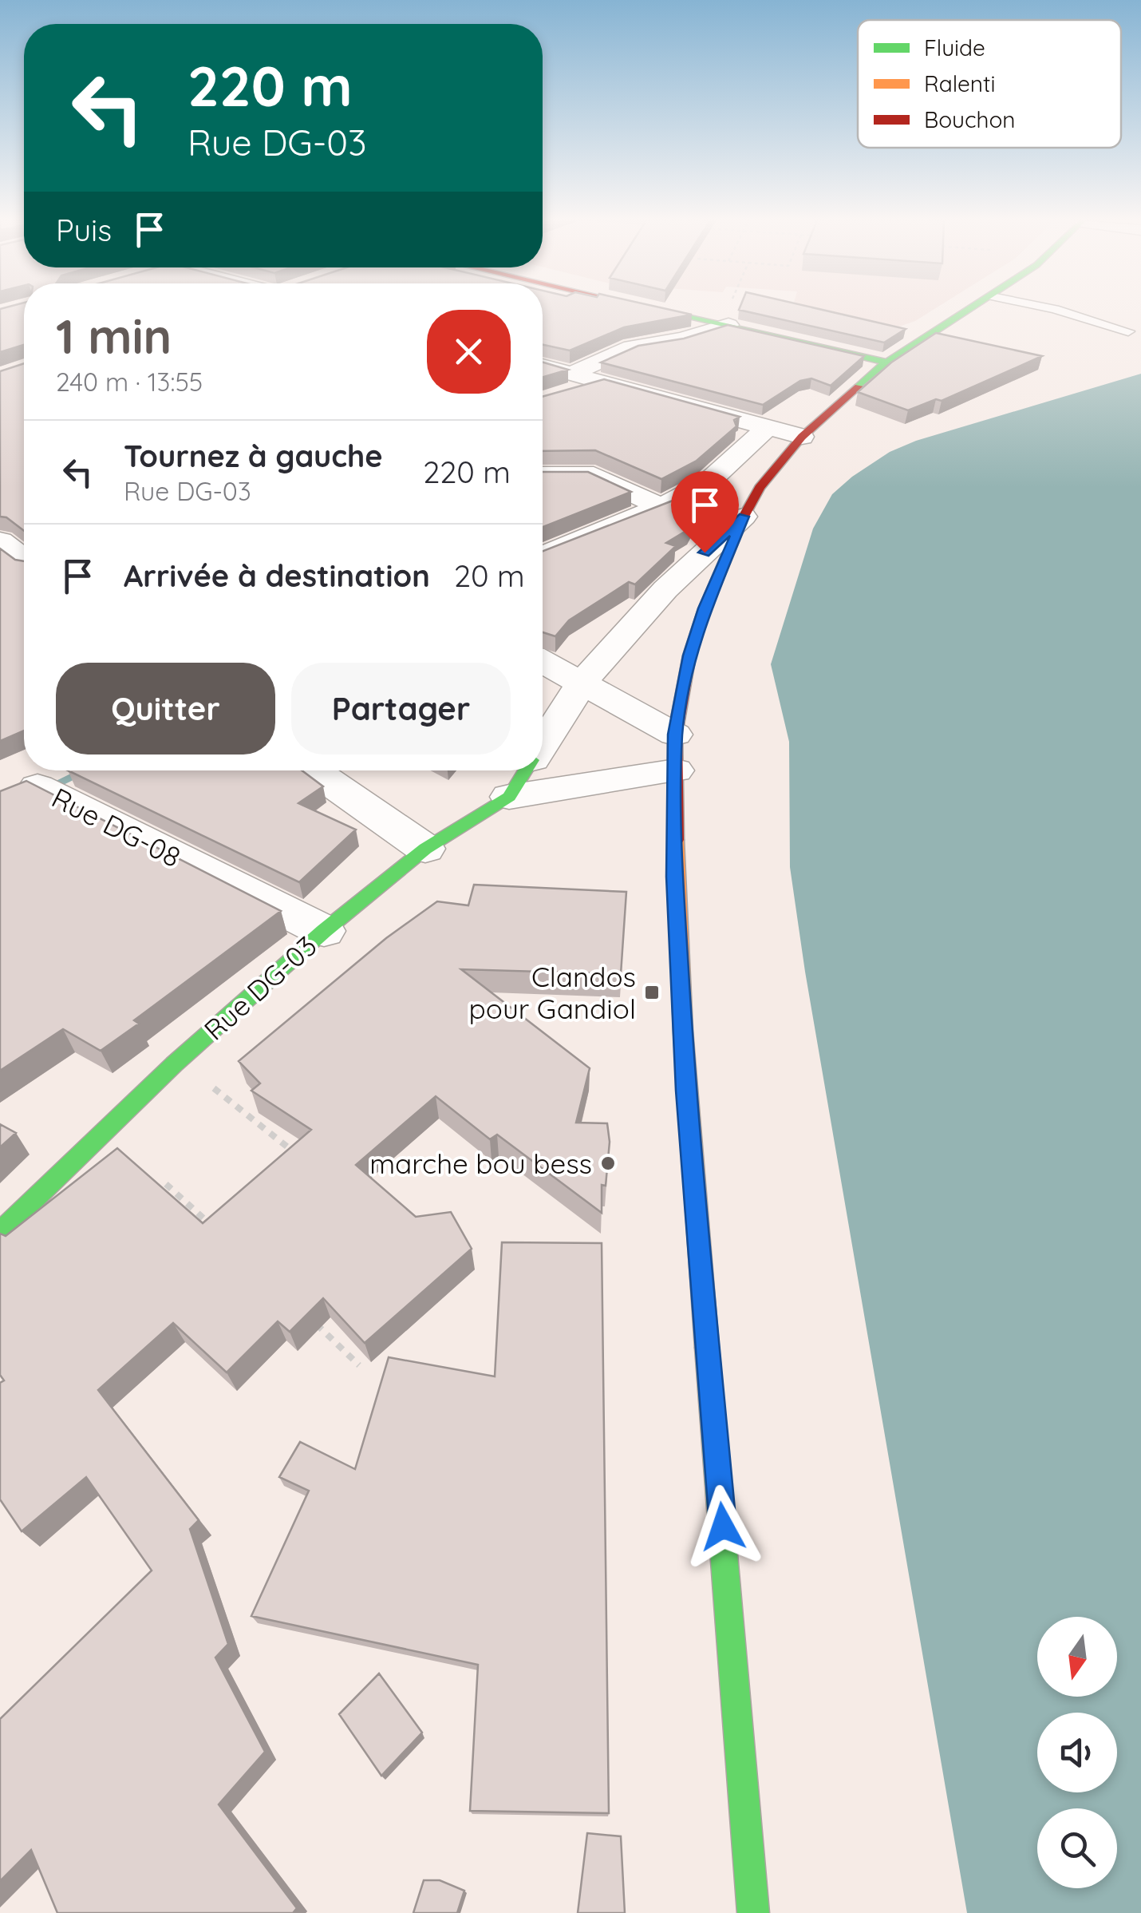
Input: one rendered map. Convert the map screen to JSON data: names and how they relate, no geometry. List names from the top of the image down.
{
  "streets": {
    "main road": ["Rue DG-03"],
    "street": ["Rue DG-08"]
  },
  "crossings": [
    ["Rue DG-08", "Rue DG-03"]
  ],
  "places": {
    "transit": ["Clandos pour Gandiol"],
    "other": ["marche bou bess"]
  },
  "legend": ["Fluide", "Ralenti", "Bouchon"],
  "north": "bottom",
  "page": {
    "turn": ["220 m", "Rue DG-03"],
    "then": "Puis",
    "heading": ["1 min", "240 m · 13:55"],
    "list": [
      {
        "name": "Tournez à gauche",
        "note": "Rue DG-03",
        "value": "220 m"
      },
      {
        "name": "Arrivée à destination",
        "value": "20 m"
      }
    ],
    "buttons": ["Quitter", "Partager"]
  }
}
